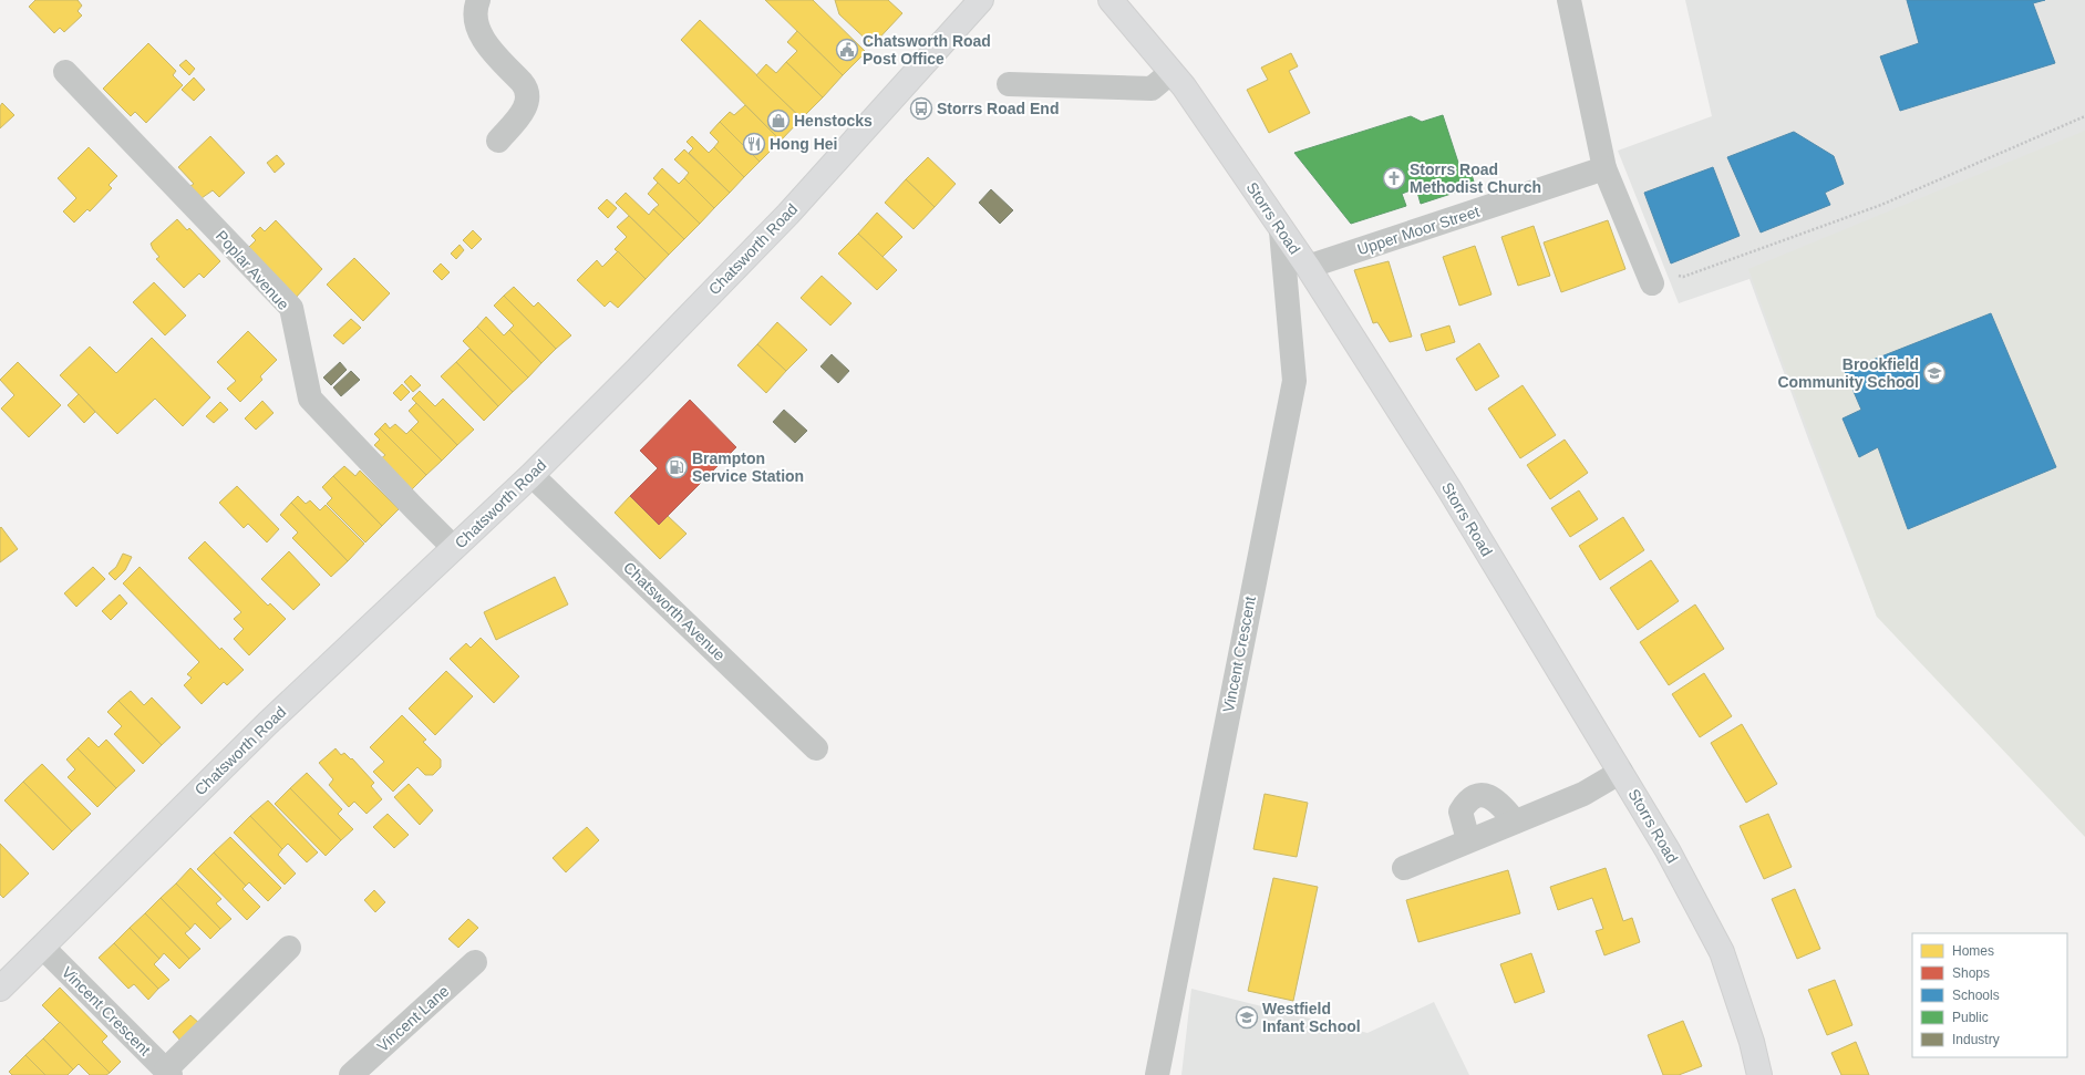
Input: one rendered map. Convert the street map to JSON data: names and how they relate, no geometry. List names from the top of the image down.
{
  "streets": {
    "main road": ["Storrs Road", "Chatsworth Road"],
    "street": [
      "Upper Moor Street",
      "Poplar Avenue",
      "Chatsworth Avenue",
      "Vincent Crescent",
      "Vincent Lane"
    ]
  },
  "crossings": [
    ["Storrs Road", "Upper Moor Street"],
    ["Storrs Road", "Vincent Crescent"],
    ["Chatsworth Road", "Poplar Avenue"],
    ["Chatsworth Road", "Chatsworth Avenue"],
    ["Chatsworth Road", "Vincent Crescent"]
  ],
  "places": {
    "public building": ["Chatsworth Road Post Office"],
    "bus stop": ["Storrs Road End"],
    "shop": ["Henstocks"],
    "restaurant": ["Hong Hei"],
    "church": ["Storrs Road Methodist Church"],
    "school or university": ["Brookfield Community School", "Westfield Infant School"],
    "fuel station": ["Brampton Service Station"]
  },
  "legend": [
    "Homes",
    "Shops",
    "Schools",
    "Public",
    "Industry"
  ]
}
